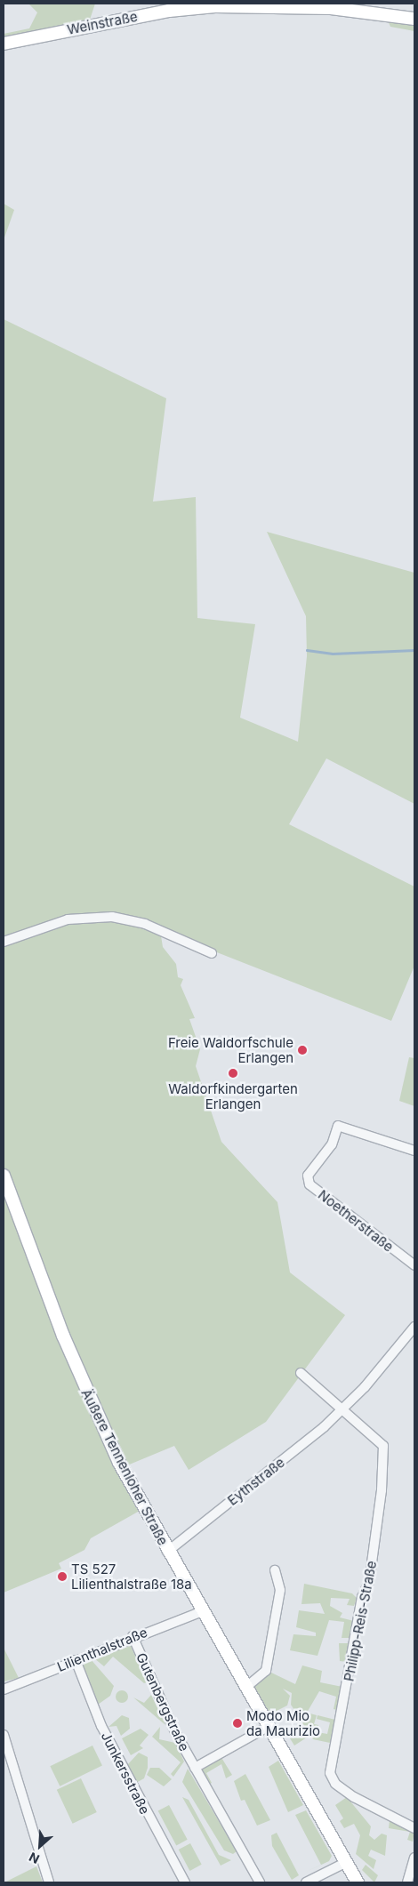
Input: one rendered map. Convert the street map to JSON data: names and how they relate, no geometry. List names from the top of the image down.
{
  "streets": {
    "street": [
      "Weinstraße",
      "Noetherstraße",
      "Äußere Tennenloher Straße",
      "Eythstraße",
      "Philipp-Reis-Straße",
      "Lilienthalstraße",
      "Gutenbergstraße",
      "Junkersstraße"
    ]
  },
  "crossings": [
    ["Äußere Tennenloher Straße", "Eythstraße"],
    ["Äußere Tennenloher Straße", "Lilienthalstraße"],
    ["Äußere Tennenloher Straße", "Gutenbergstraße"],
    ["Eythstraße", "Philipp-Reis-Straße"],
    ["Lilienthalstraße", "Gutenbergstraße"],
    ["Lilienthalstraße", "Junkersstraße"]
  ],
  "places": [
    "Freie Waldorfschule Erlangen",
    "Waldorfkindergarten Erlangen",
    "TS 527 Lilienthalstraße 18a",
    "Modo Mio da Maurizio"
  ],
  "north": "bottom left"
}
